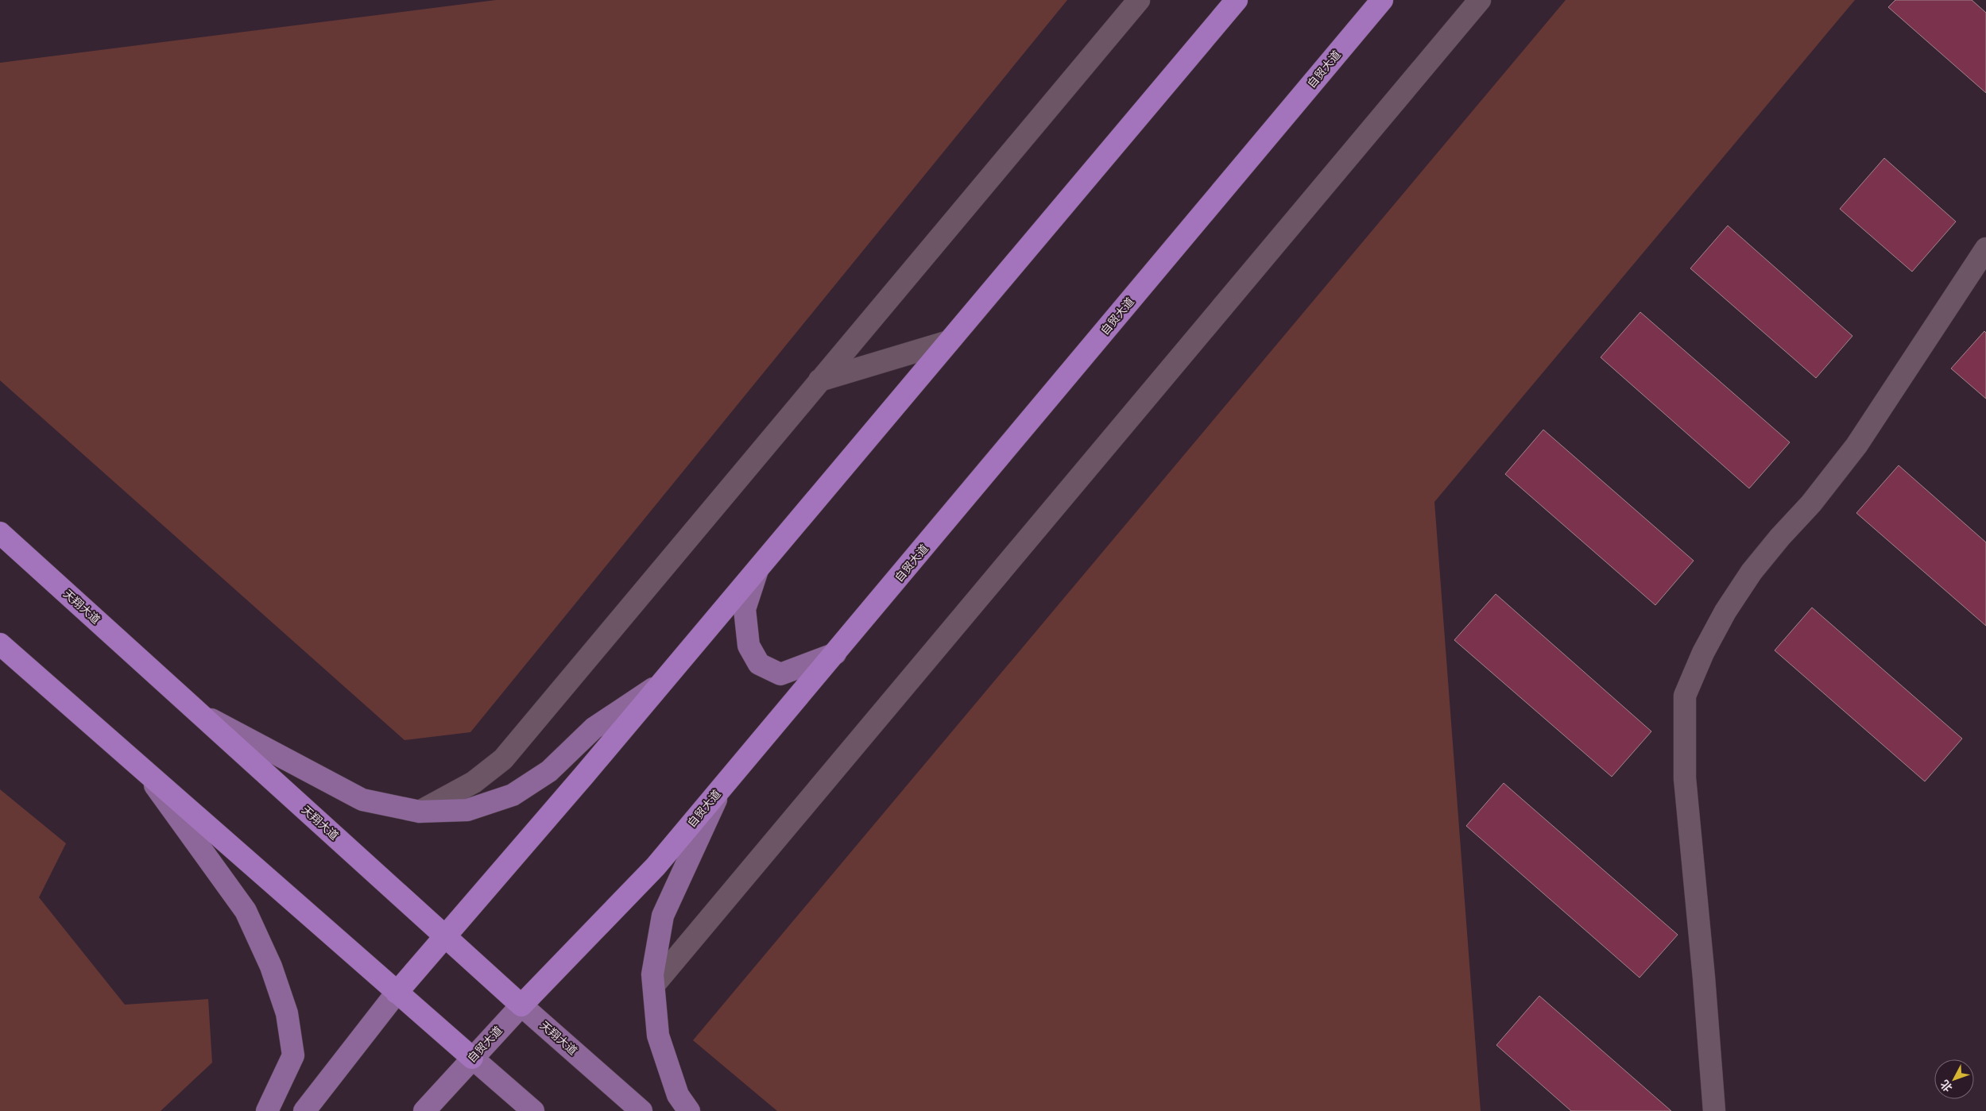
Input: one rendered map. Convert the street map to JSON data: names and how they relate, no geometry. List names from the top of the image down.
{
  "streets": {
    "highway": ["自贸大道", "天翔大道"]
  },
  "crossings": [
    ["自贸大道", "天翔大道"]
  ],
  "north": "bottom left"
}
